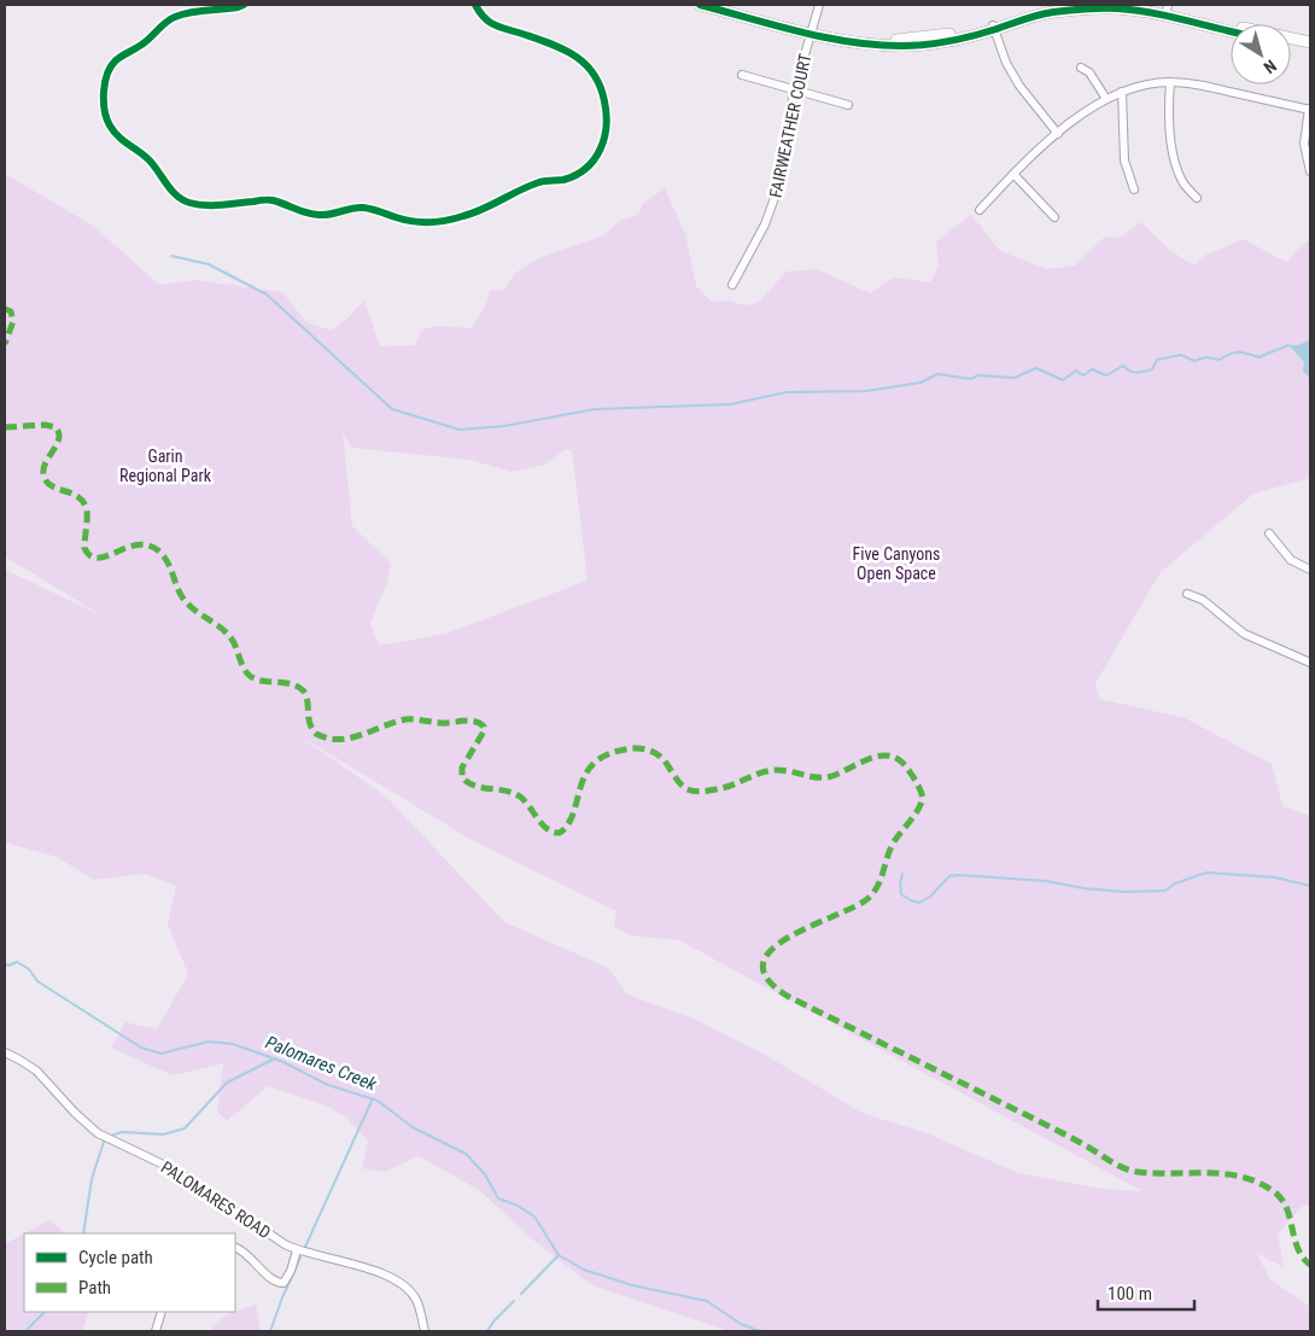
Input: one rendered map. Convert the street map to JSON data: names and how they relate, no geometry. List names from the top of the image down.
{
  "streets": {
    "street": ["FAIRWEATHER COURT", "PALOMARES ROAD"]
  },
  "water": ["Palomares Creek"],
  "parks": ["Garin Regional Park", "Five Canyons Open Space"],
  "legend": ["Cycle path", "Path"],
  "scale_bar": "100 m",
  "north": "bottom right"
}
